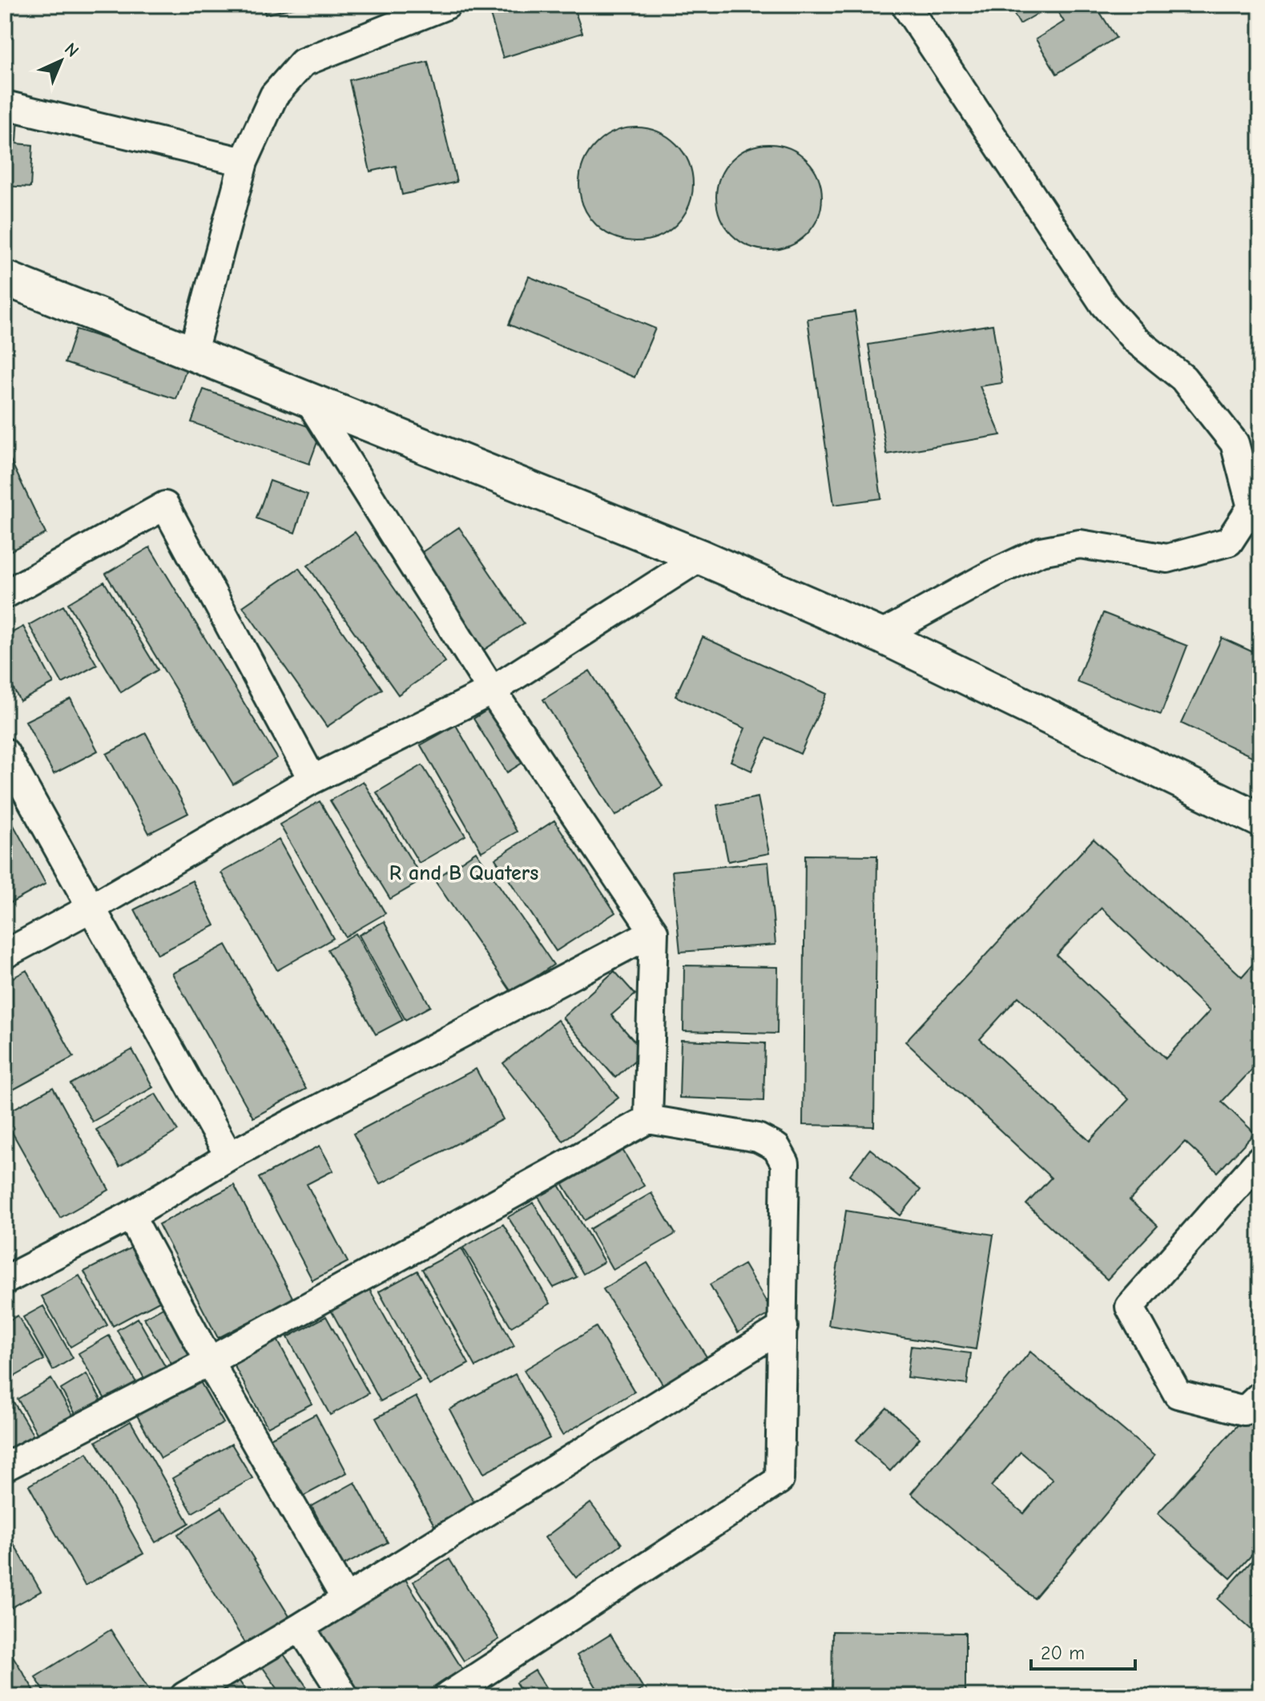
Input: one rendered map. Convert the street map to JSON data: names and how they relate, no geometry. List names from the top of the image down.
{
  "districts": ["R and B Quaters"],
  "scale_bar": "20 m",
  "north": "top right"
}
